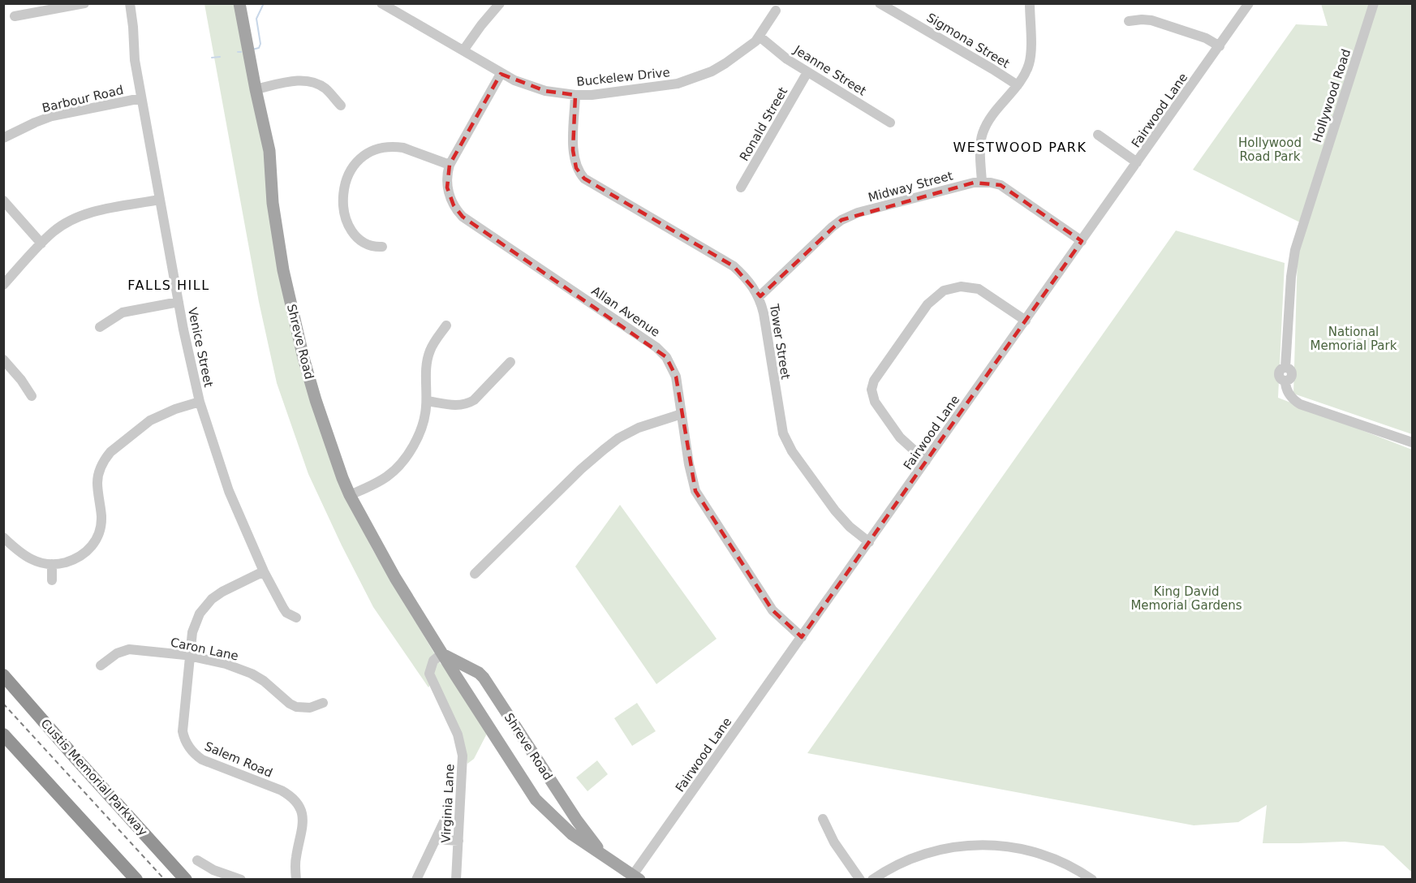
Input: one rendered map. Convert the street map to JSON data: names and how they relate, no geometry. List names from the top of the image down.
{
  "streets": {
    "highway": ["Custis Memorial Parkway"],
    "main road": ["Shreve Road"],
    "street": [
      "Sigmona Street",
      "Jeanne Street",
      "Buckelew Drive",
      "Hollywood Road",
      "Barbour Road",
      "Fairwood Lane",
      "Ronald Street",
      "Midway Street",
      "Allan Avenue",
      "Tower Street",
      "Venice Street",
      "Caron Lane",
      "Salem Road",
      "Virginia Lane"
    ]
  },
  "crossings": [
    ["Jeanne Street", "Buckelew Drive"],
    ["Jeanne Street", "Ronald Street"],
    ["Buckelew Drive", "Allan Avenue"],
    ["Buckelew Drive", "Tower Street"],
    ["Barbour Road", "Venice Street"],
    ["Fairwood Lane", "Midway Street"],
    ["Fairwood Lane", "Allan Avenue"],
    ["Fairwood Lane", "Shreve Road"],
    ["Fairwood Lane", "Tower Street"],
    ["Midway Street", "Tower Street"],
    ["Shreve Road", "Virginia Lane"],
    ["Venice Street", "Salem Road"],
    ["Caron Lane", "Salem Road"]
  ],
  "districts": ["WESTWOOD PARK", "FALLS HILL"],
  "parks": ["Hollywood Road Park", "National Memorial Park", "King David Memorial Gardens"]
}
